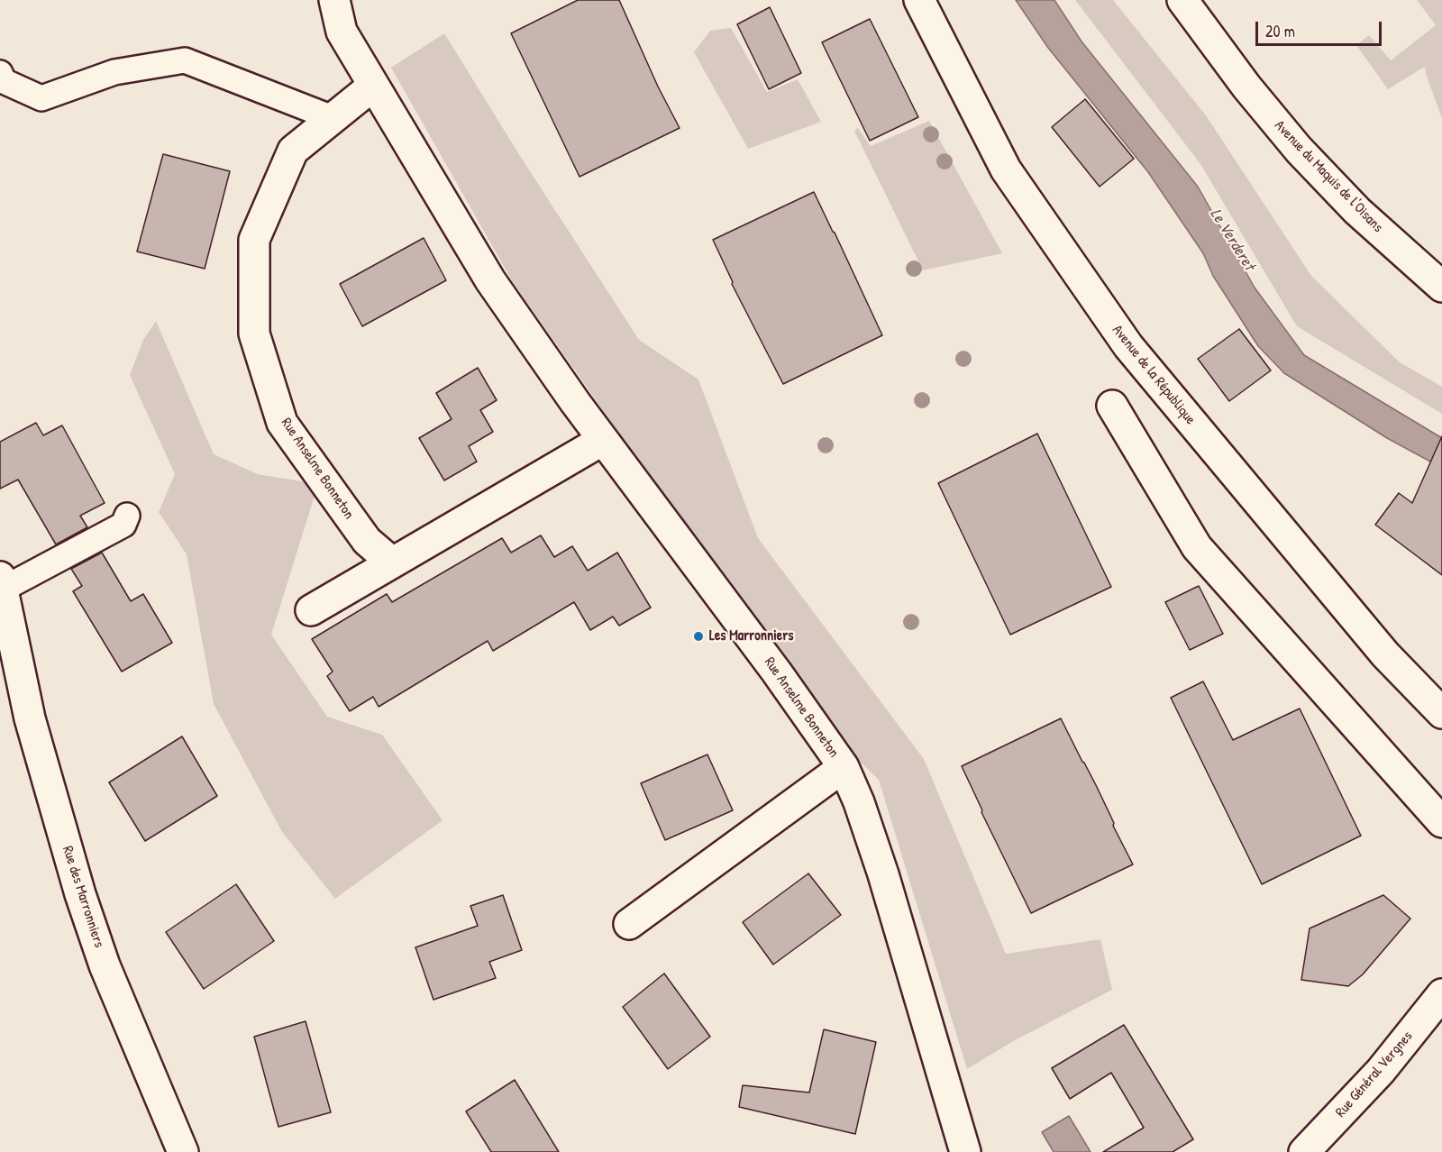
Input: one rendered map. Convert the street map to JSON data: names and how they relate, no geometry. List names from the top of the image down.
{
  "streets": {
    "street": [
      "Avenue du Maquis de l'Oisans",
      "Avenue de la République",
      "Rue Anselme Bonneton",
      "Rue des Marronniers",
      "Rue Général Vergnes"
    ]
  },
  "water": ["Le Verderet"],
  "places": ["Les Marronniers"],
  "scale_bar": "20 m"
}
